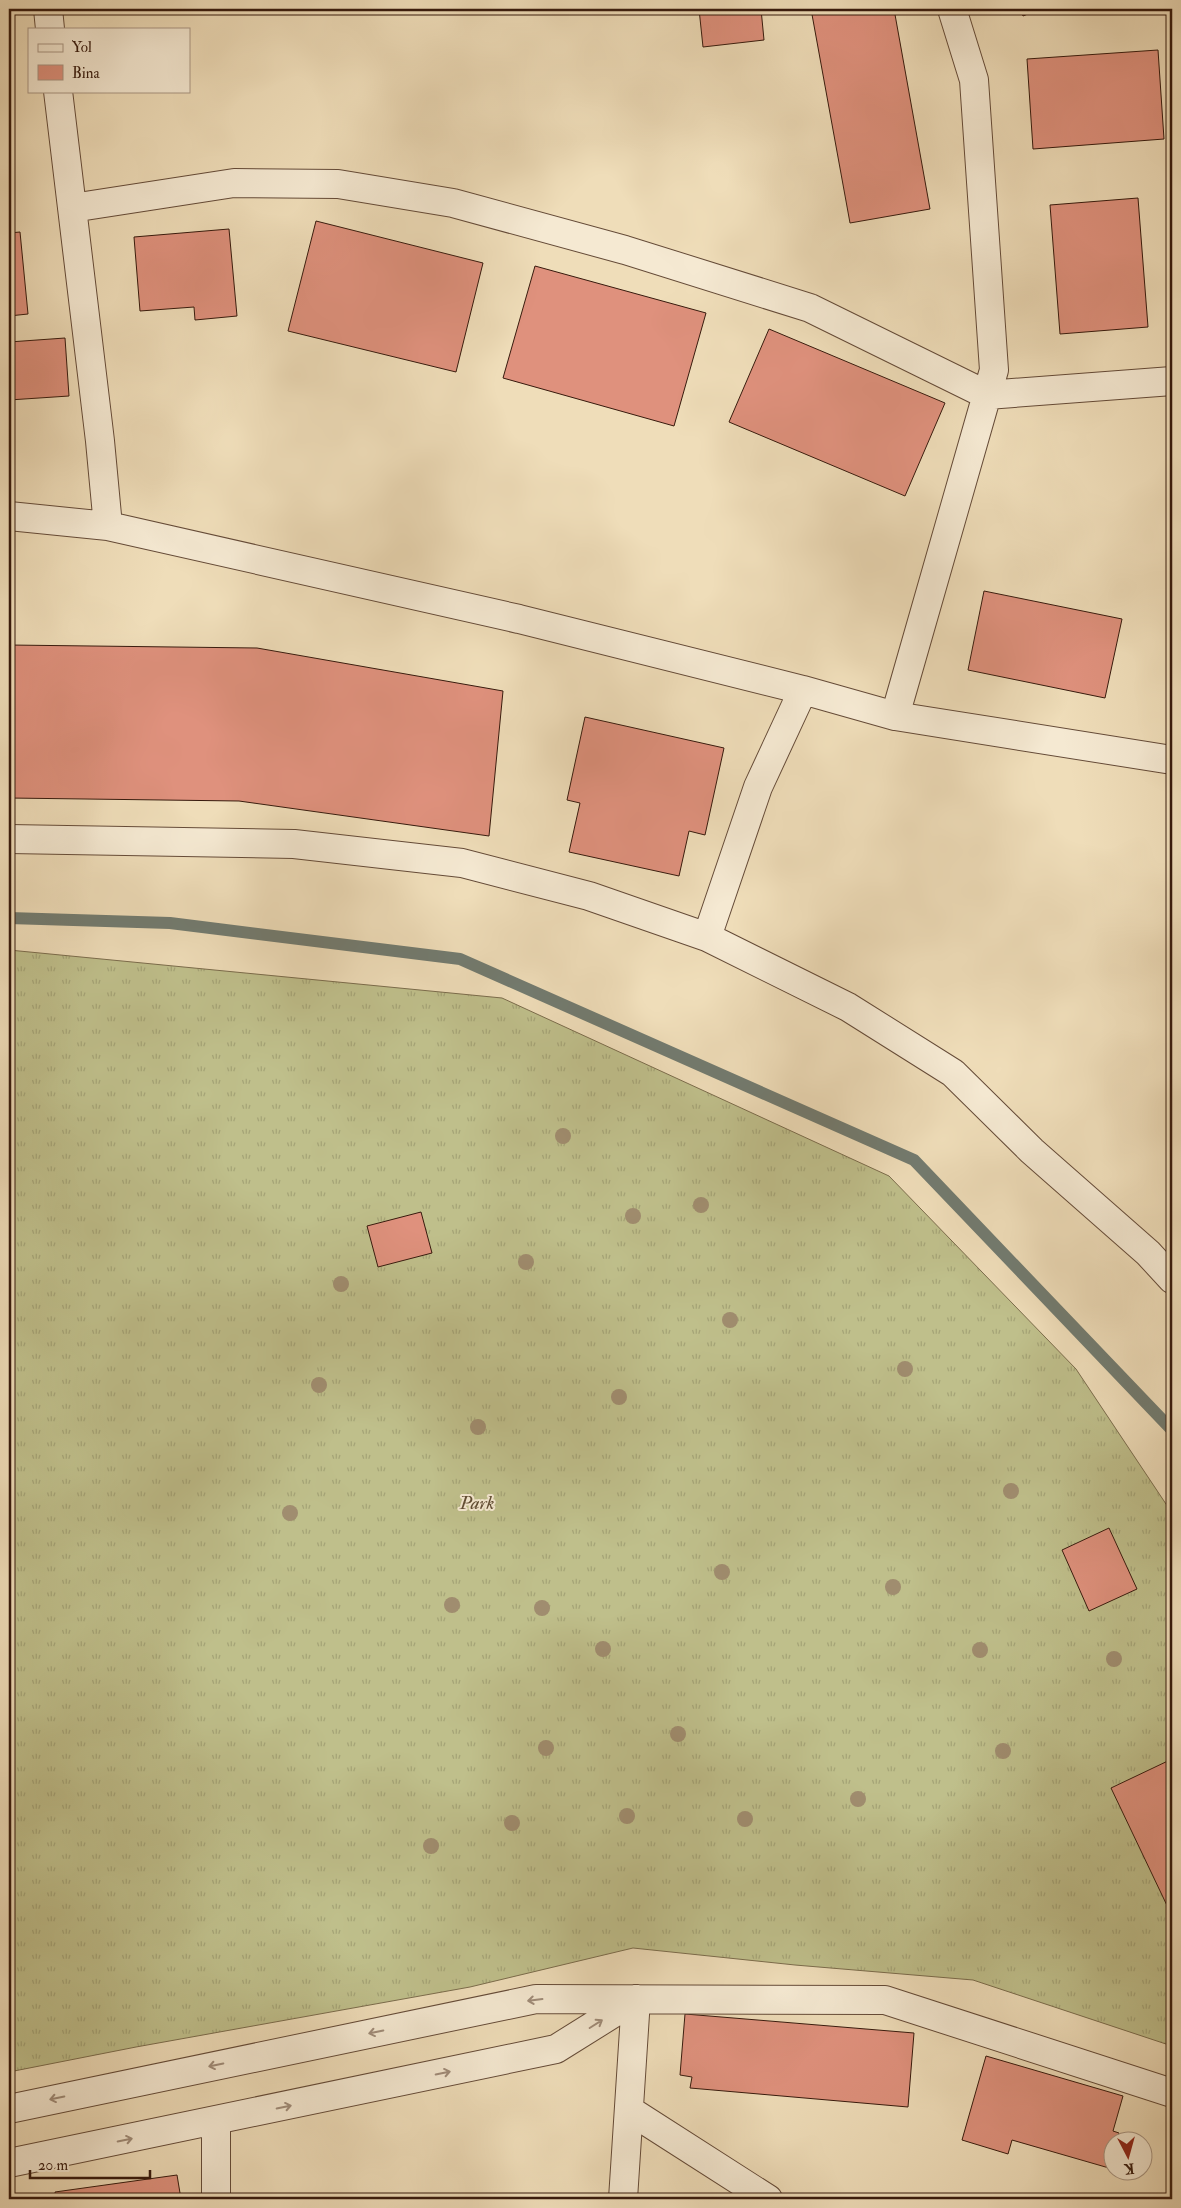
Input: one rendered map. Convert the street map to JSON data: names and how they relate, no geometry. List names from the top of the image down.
{
  "parks": ["Park"],
  "legend": ["Yol", "Bina"],
  "scale_bar": "20 m",
  "north": "bottom"
}
